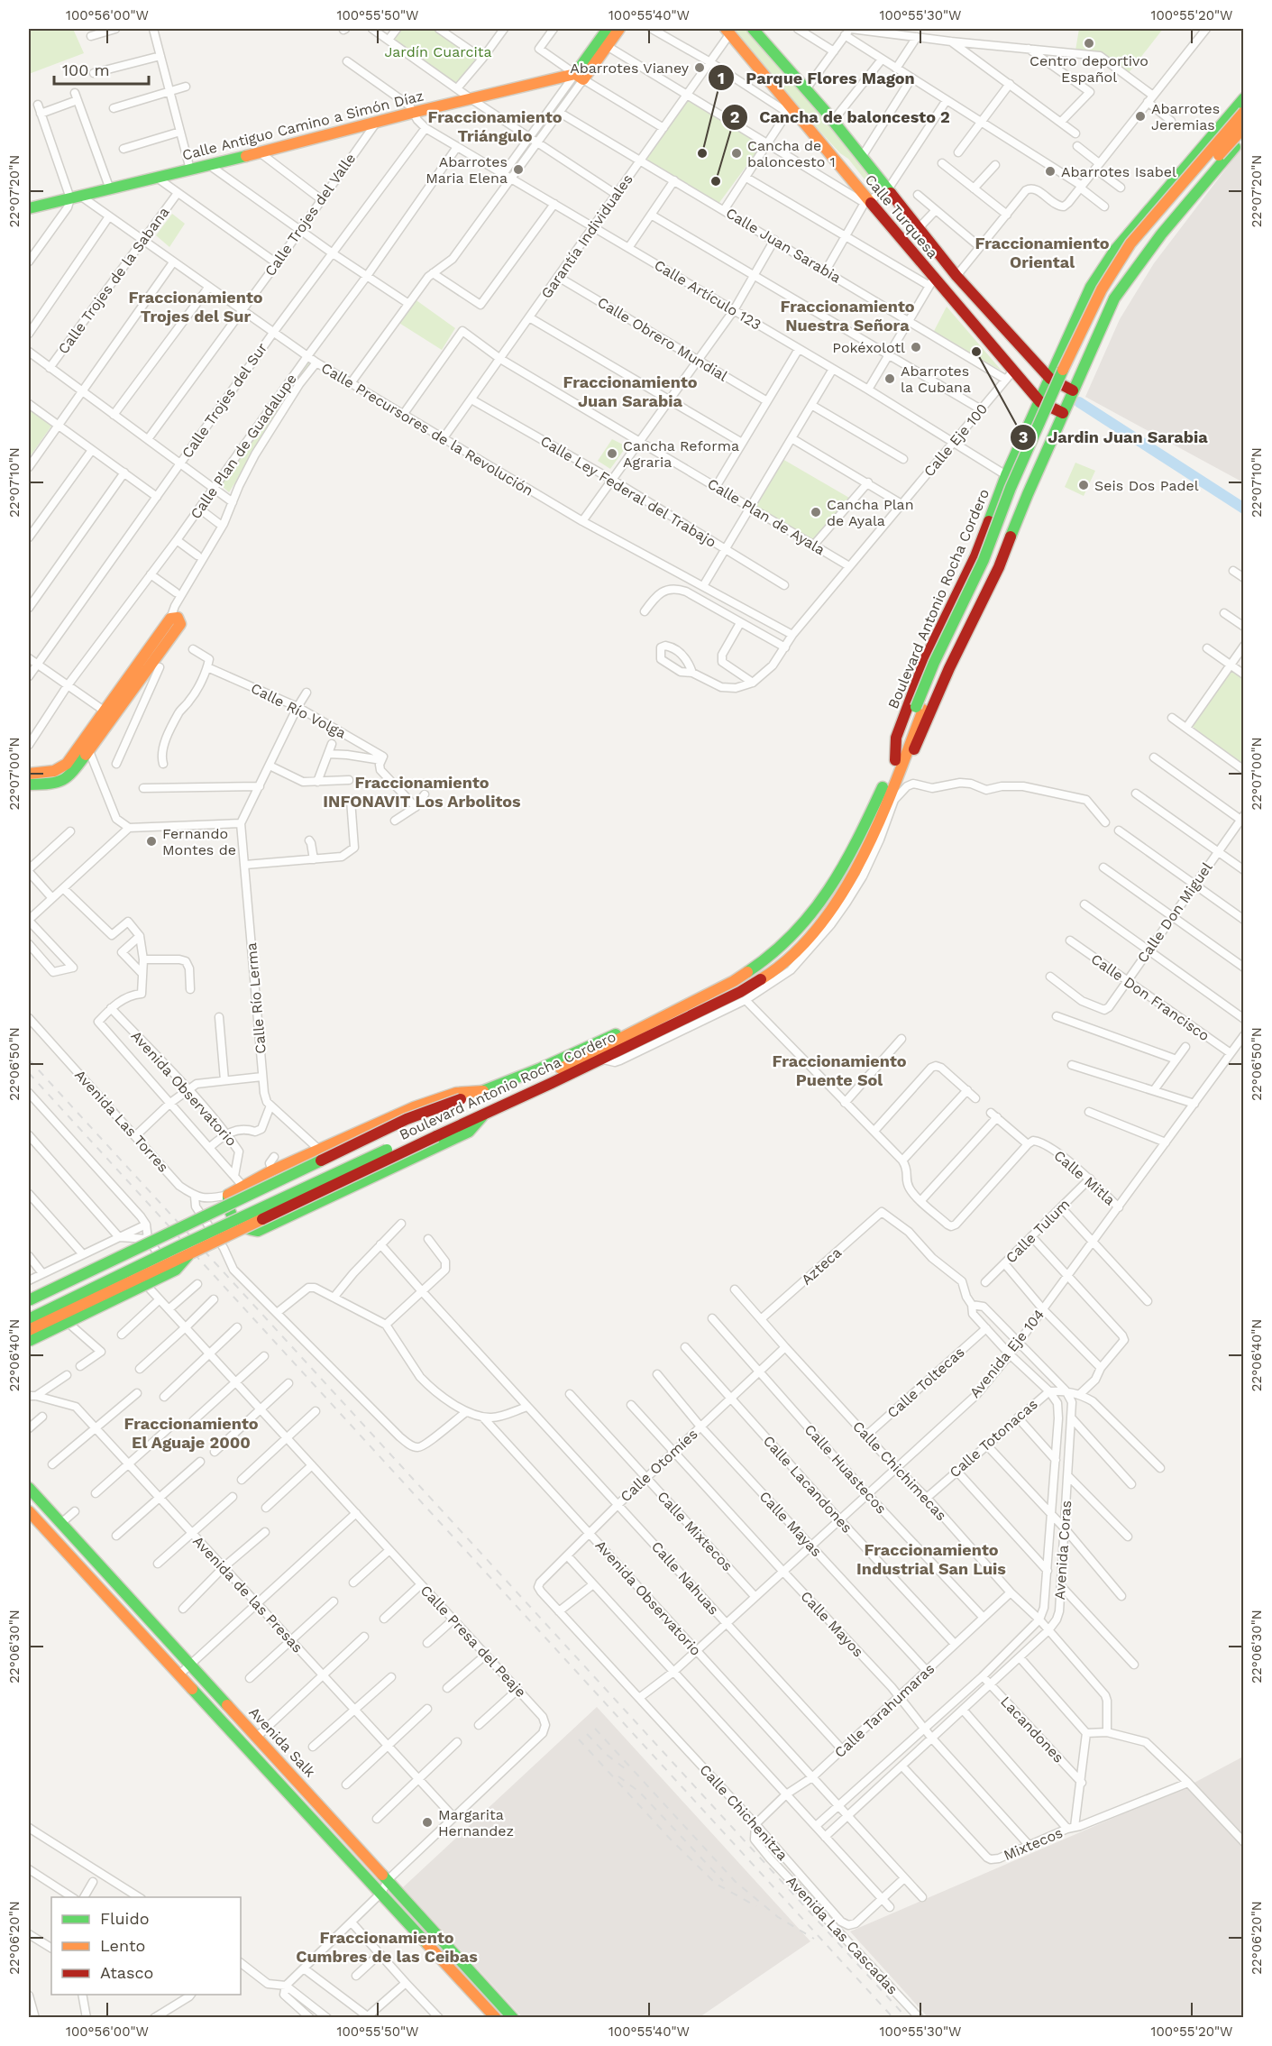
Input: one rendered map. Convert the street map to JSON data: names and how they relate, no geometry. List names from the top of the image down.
{
  "streets": {
    "main road": [
      "Calle Antiguo Camino a Simón Díaz",
      "Calle Turquesa",
      "Boulevard Antonio Rocha Cordero",
      "Avenida Salk"
    ],
    "street": [
      "Calle Trojes del Valle",
      "Garantía Individuales",
      "Calle Juan Sarabia",
      "Calle Trojes de la Sabana",
      "Calle Artículo 123",
      "Calle Obrero Mundial",
      "Calle Trojes del Sur",
      "Calle Precursores de la Revolución",
      "Calle Eje 100",
      "Calle Plan de Guadalupe",
      "Calle Ley Federal del Trabajo",
      "Calle Plan de Ayala",
      "Calle Río Volga",
      "Calle Don Miguel",
      "Calle Don Francisco",
      "Calle Río Lerma",
      "Avenida Observatorio",
      "Avenida Las Torres",
      "Calle Mitla",
      "Calle Tulum",
      "Azteca",
      "Avenida Eje 104",
      "Calle Toltecas",
      "Calle Totonacas",
      "Calle Otomíes",
      "Calle Huastecos",
      "Calle Chichimecas",
      "Calle Lacandones",
      "Calle Mayas",
      "Calle Mixtecos",
      "Avenida Coras",
      "Calle Nahuas",
      "Avenida de las Presas",
      "Calle Mayos",
      "Calle Presa del Peaje",
      "Calle Tarahumaras",
      "Lacandones",
      "Calle Chichenitza",
      "Mixtecos",
      "Avenida Las Cascadas"
    ]
  },
  "crossings": [
    ["Calle Antiguo Camino a Simón Díaz", "Calle Trojes del Valle"],
    ["Calle Antiguo Camino a Simón Díaz", "Calle Artículo 123"],
    ["Calle Antiguo Camino a Simón Díaz", "Calle Precursores de la Revolución"],
    ["Calle Trojes del Valle", "Calle Precursores de la Revolución"],
    ["Calle Turquesa", "Garantía Individuales"],
    ["Calle Turquesa", "Calle Eje 100"],
    ["Calle Turquesa", "Boulevard Antonio Rocha Cordero"],
    ["Garantía Individuales", "Calle Juan Sarabia"],
    ["Garantía Individuales", "Calle Artículo 123"],
    ["Garantía Individuales", "Calle Obrero Mundial"],
    ["Garantía Individuales", "Calle Precursores de la Revolución"],
    ["Garantía Individuales", "Calle Ley Federal del Trabajo"],
    ["Garantía Individuales", "Calle Plan de Ayala"],
    ["Calle Juan Sarabia", "Calle Eje 100"],
    ["Calle Trojes de la Sabana", "Calle Precursores de la Revolución"],
    ["Calle Artículo 123", "Calle Trojes del Sur"],
    ["Calle Artículo 123", "Calle Eje 100"],
    ["Calle Artículo 123", "Calle Plan de Guadalupe"],
    ["Calle Artículo 123", "Boulevard Antonio Rocha Cordero"],
    ["Calle Trojes del Sur", "Calle Precursores de la Revolución"],
    ["Calle Precursores de la Revolución", "Calle Eje 100"],
    ["Calle Precursores de la Revolución", "Calle Plan de Guadalupe"],
    ["Calle Precursores de la Revolución", "Calle Plan de Ayala"],
    ["Calle Eje 100", "Calle Plan de Ayala"],
    ["Calle Don Miguel", "Calle Don Francisco"],
    ["Calle Don Francisco", "Avenida Eje 104"],
    ["Avenida Observatorio", "Avenida Eje 104"],
    ["Avenida Observatorio", "Calle Otomíes"],
    ["Avenida Observatorio", "Avenida Coras"],
    ["Avenida Observatorio", "Calle Tarahumaras"],
    ["Avenida Observatorio", "Calle Chichenitza"],
    ["Calle Mitla", "Calle Tulum"],
    ["Calle Mitla", "Avenida Eje 104"],
    ["Azteca", "Calle Chichimecas"],
    ["Azteca", "Avenida Coras"],
    ["Avenida Eje 104", "Calle Huastecos"],
    ["Avenida Eje 104", "Calle Chichimecas"],
    ["Avenida Eje 104", "Calle Lacandones"],
    ["Avenida Eje 104", "Calle Mayas"],
    ["Avenida Eje 104", "Calle Mixtecos"],
    ["Avenida Eje 104", "Avenida Coras"],
    ["Avenida Eje 104", "Calle Nahuas"],
    ["Avenida Eje 104", "Calle Mayos"],
    ["Avenida Eje 104", "Calle Chichenitza"],
    ["Calle Toltecas", "Calle Chichimecas"],
    ["Calle Toltecas", "Avenida Coras"],
    ["Calle Totonacas", "Calle Chichimecas"],
    ["Calle Totonacas", "Avenida Coras"],
    ["Calle Otomíes", "Calle Huastecos"],
    ["Calle Otomíes", "Calle Chichimecas"],
    ["Calle Otomíes", "Calle Lacandones"],
    ["Calle Otomíes", "Calle Mayas"],
    ["Calle Otomíes", "Calle Mixtecos"],
    ["Calle Otomíes", "Calle Nahuas"],
    ["Calle Otomíes", "Calle Mayos"],
    ["Calle Otomíes", "Calle Chichenitza"],
    ["Calle Huastecos", "Calle Tarahumaras"],
    ["Calle Chichimecas", "Avenida Coras"],
    ["Calle Chichimecas", "Calle Tarahumaras"],
    ["Calle Lacandones", "Calle Tarahumaras"],
    ["Calle Mayas", "Calle Tarahumaras"],
    ["Avenida Coras", "Calle Mayos"],
    ["Avenida Coras", "Lacandones"],
    ["Avenida Coras", "Mixtecos"],
    ["Calle Nahuas", "Calle Tarahumaras"],
    ["Avenida de las Presas", "Calle Presa del Peaje"],
    ["Calle Mayos", "Calle Tarahumaras"],
    ["Calle Mayos", "Mixtecos"],
    ["Calle Presa del Peaje", "Avenida Salk"],
    ["Calle Tarahumaras", "Calle Chichenitza"],
    ["Calle Tarahumaras", "Avenida Las Cascadas"],
    ["Calle Chichenitza", "Avenida Las Cascadas"]
  ],
  "districts": [
    "Fraccionamiento Triángulo",
    "Fraccionamiento Oriental",
    "Fraccionamiento Trojes del Sur",
    "Fraccionamiento Nuestra Señora",
    "Fraccionamiento Juan Sarabia",
    "Fraccionamiento INFONAVIT Los Arbolitos",
    "Fraccionamiento Puente Sol",
    "Fraccionamiento El Aguaje 2000",
    "Fraccionamiento Industrial San Luis",
    "Fraccionamiento Cumbres de las Ceibas"
  ],
  "parks": ["Jardín Cuarcita"],
  "places": [
    "Centro deportivo Español",
    "Abarrotes Vianey",
    "Abarrotes Jeremias",
    "Parque Flores Magon",
    "Cancha de baloncesto 1",
    "Abarrotes Maria Elena",
    "Abarrotes Isabel",
    "Cancha de baloncesto 2",
    "Pokéxolotl",
    "Jardin Juan Sarabia",
    "Abarrotes la Cubana",
    "Cancha Reforma Agraria",
    "Seis Dos Padel",
    "Cancha Plan de Ayala",
    "Fernando Montes de",
    "Margarita Hernandez"
  ],
  "legend": ["Fluido", "Lento", "Atasco"],
  "scale_bar": "100 m",
  "coordinates": [
    "100°56'00\"W",
    "100°55'50\"W",
    "100°55'40\"W",
    "100°55'30\"W",
    "100°55'20\"W",
    "22°07'20\"N",
    "22°07'10\"N",
    "22°07'00\"N",
    "22°06'50\"N",
    "22°06'40\"N",
    "22°06'30\"N",
    "22°06'20\"N"
  ]
}
